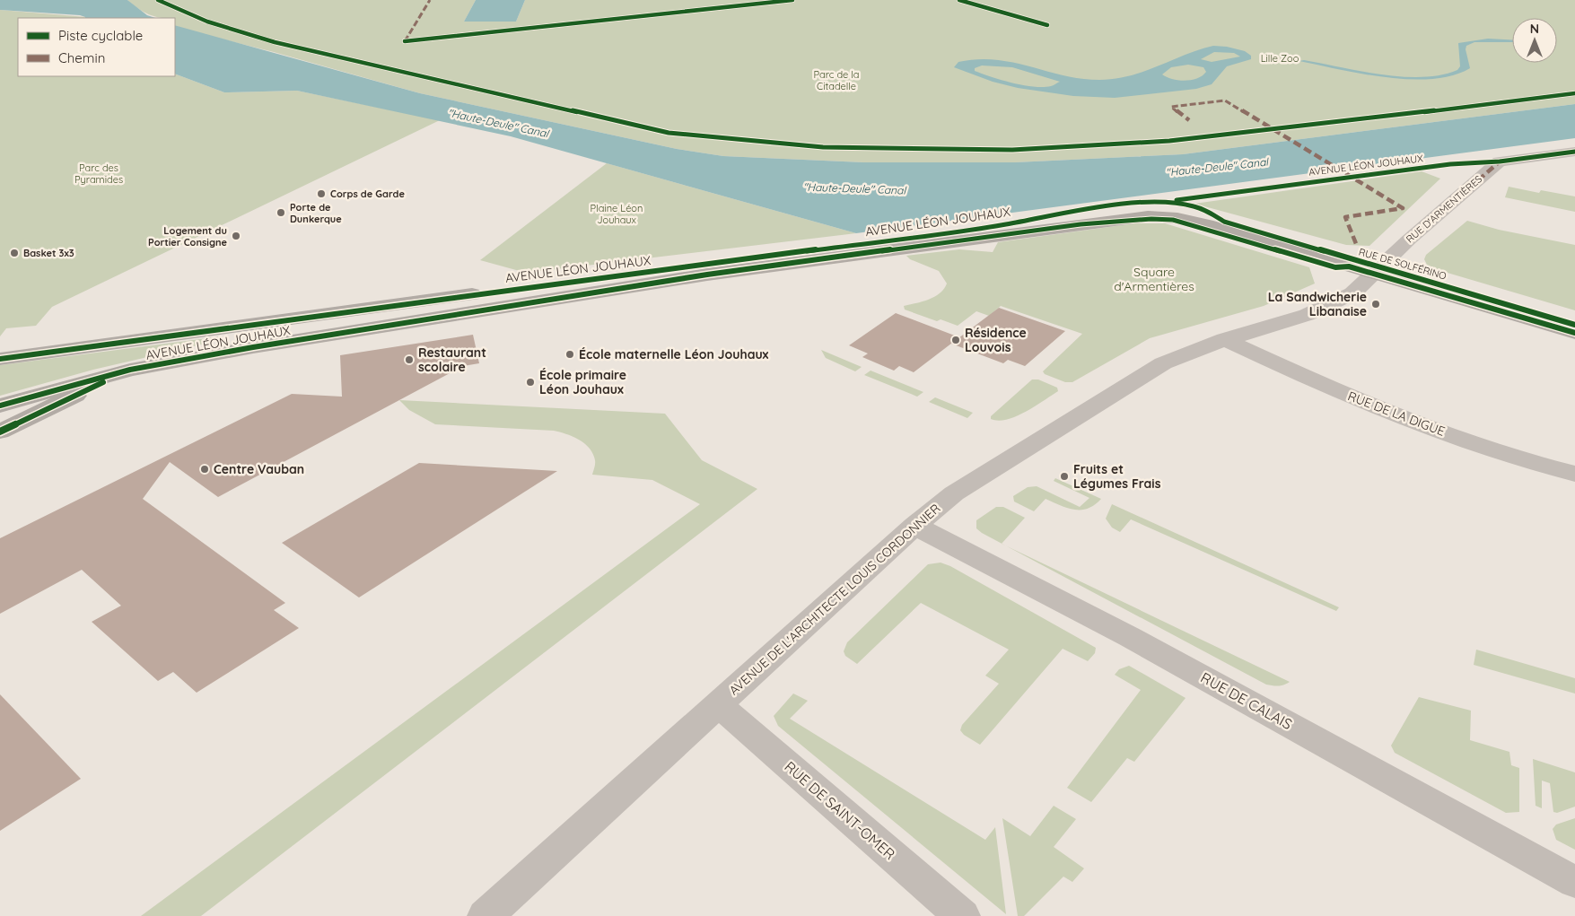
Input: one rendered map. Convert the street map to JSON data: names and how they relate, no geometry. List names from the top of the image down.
{
  "streets": {
    "main road": ["AVENUE LÉON JOUHAUX", "RUE DE SOLFÉRINO"],
    "street": [
      "RUE D'ARMENTIÈRES",
      "RUE DE LA DIGUE",
      "AVENUE DE L'ARCHITECTE LOUIS CORDONNIER",
      "RUE DE CALAIS",
      "RUE DE SAINT-OMER"
    ]
  },
  "crossings": [
    ["AVENUE LÉON JOUHAUX", "RUE DE SOLFÉRINO"],
    ["RUE D'ARMENTIÈRES", "RUE DE SOLFÉRINO"],
    ["RUE D'ARMENTIÈRES", "RUE DE LA DIGUE"],
    ["RUE D'ARMENTIÈRES", "AVENUE DE L'ARCHITECTE LOUIS CORDONNIER"],
    ["RUE DE LA DIGUE", "AVENUE DE L'ARCHITECTE LOUIS CORDONNIER"],
    ["AVENUE DE L'ARCHITECTE LOUIS CORDONNIER", "RUE DE CALAIS"],
    ["AVENUE DE L'ARCHITECTE LOUIS CORDONNIER", "RUE DE SAINT-OMER"]
  ],
  "water": ["\"Haute-Deule\" Canal"],
  "parks": [
    "Lille Zoo",
    "Parc de la Citadelle",
    "Parc des Pyramides",
    "Plaine Léon Jouhaux",
    "Square d'Armentières"
  ],
  "places": [
    "Corps de Garde",
    "Porte de Dunkerque",
    "Logement du Portier Consigne",
    "Basket 3x3",
    "La Sandwicherie Libanaise",
    "Résidence Louvois",
    "École maternelle Léon Jouhaux",
    "Restaurant scolaire",
    "École primaire Léon Jouhaux",
    "Centre Vauban",
    "Fruits et Légumes Frais"
  ],
  "legend": ["Piste cyclable", "Chemin"],
  "north": "top"
}
